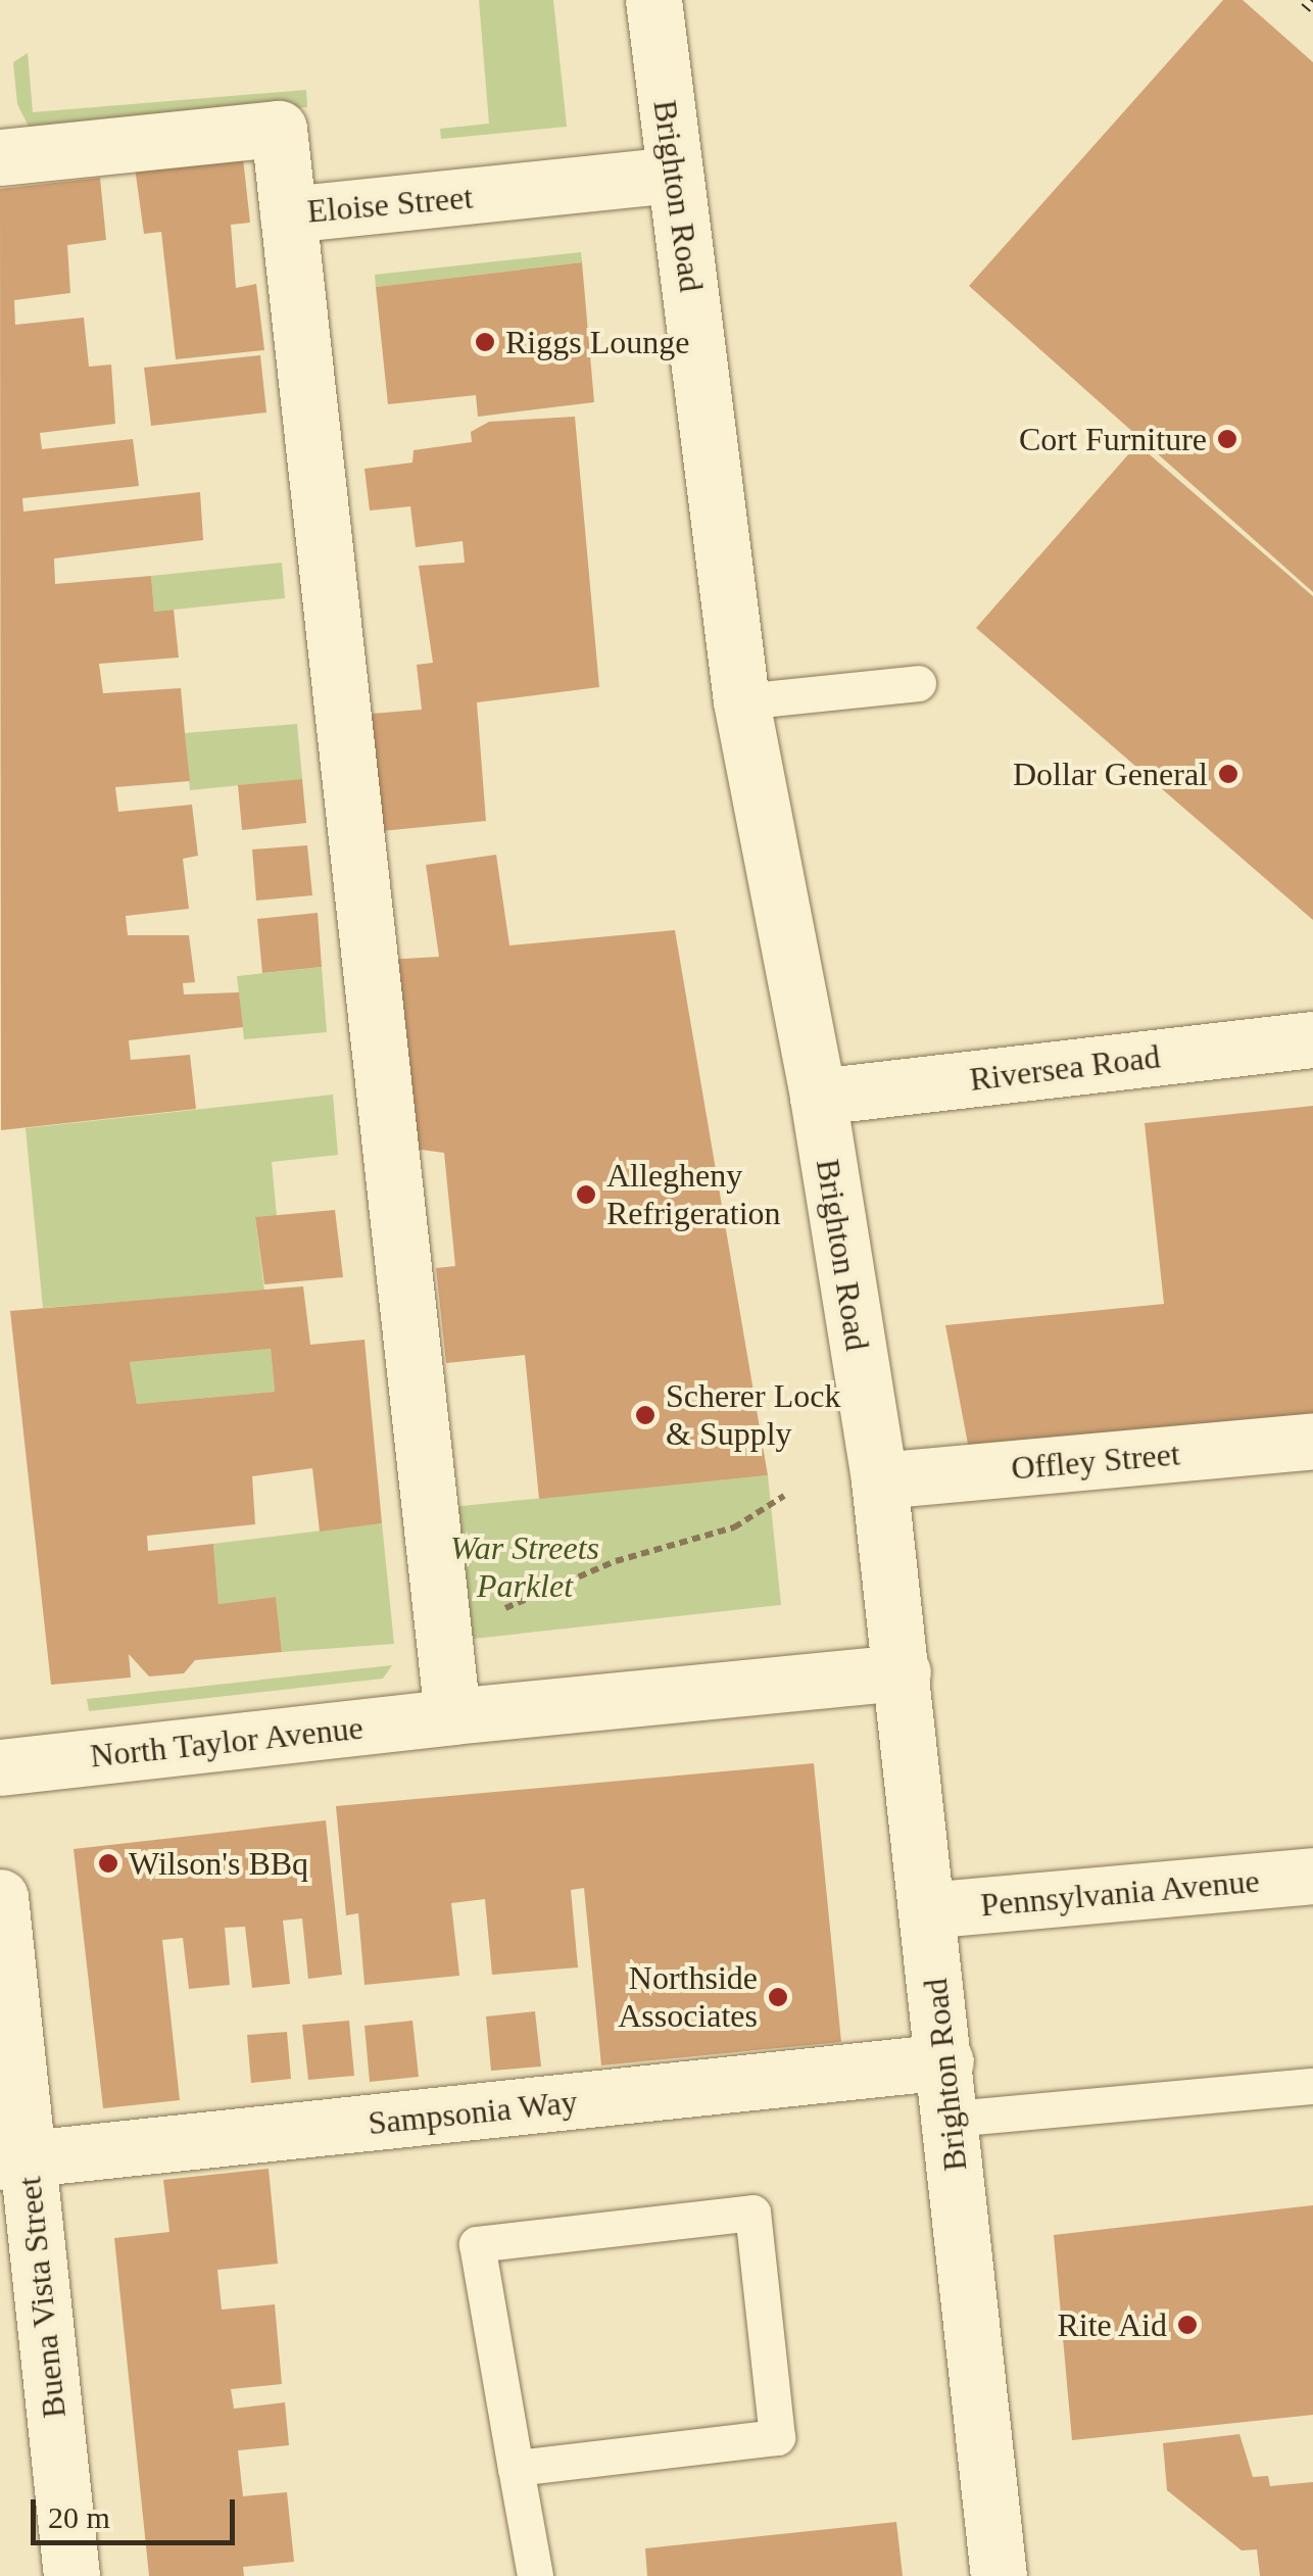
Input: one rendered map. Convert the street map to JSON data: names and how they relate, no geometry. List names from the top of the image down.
{
  "streets": {
    "street": [
      "Brighton Road",
      "Eloise Street",
      "Riversea Road",
      "Offley Street",
      "North Taylor Avenue",
      "Pennsylvania Avenue",
      "Sampsonia Way",
      "Buena Vista Street"
    ]
  },
  "crossings": [
    ["Brighton Road", "Eloise Street"],
    ["Brighton Road", "Riversea Road"],
    ["Brighton Road", "Offley Street"],
    ["Brighton Road", "North Taylor Avenue"],
    ["Brighton Road", "Pennsylvania Avenue"],
    ["Brighton Road", "Sampsonia Way"],
    ["Sampsonia Way", "Buena Vista Street"]
  ],
  "parks": ["War Streets Parklet"],
  "places": [
    "Riggs Lounge",
    "Cort Furniture",
    "Dollar General",
    "Allegheny Refrigeration",
    "Scherer Lock & Supply",
    "Wilson's BBq",
    "Northside Associates",
    "Rite Aid"
  ],
  "scale_bar": "20 m"
}
